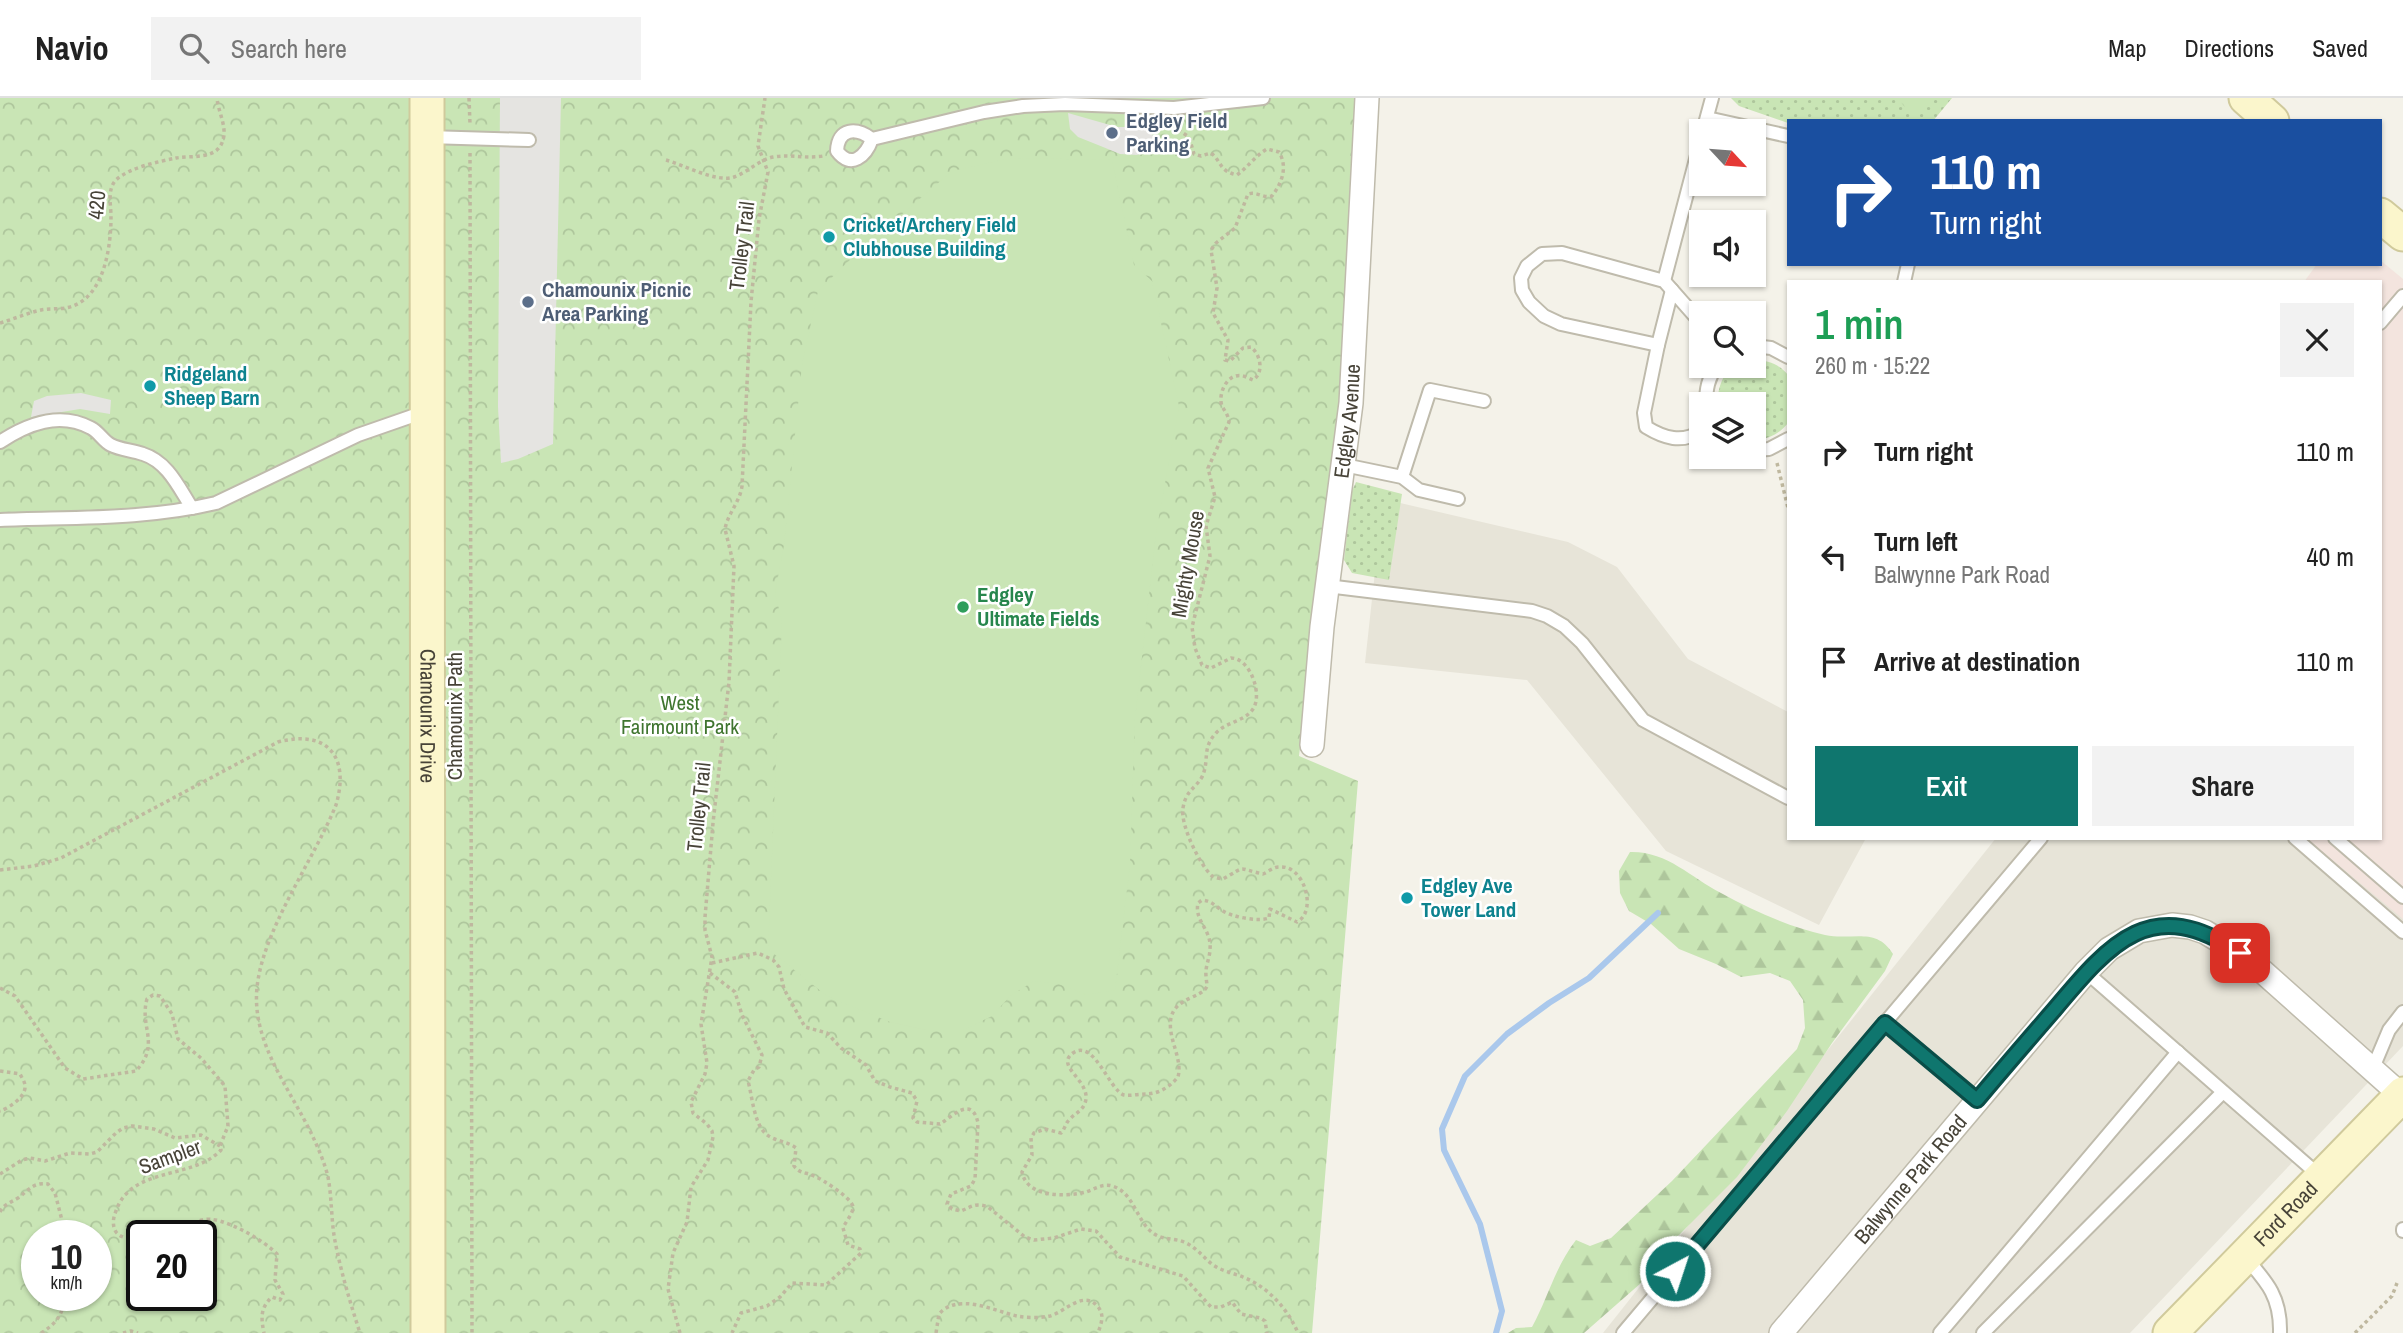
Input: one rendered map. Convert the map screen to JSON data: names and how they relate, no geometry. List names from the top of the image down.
{
  "streets": {
    "street": [
      "Edgley Avenue",
      "Chamounix Drive",
      "Balwynne Park Road",
      "Ford Road"
    ],
    "path": [
      "420",
      "Trolley Trail",
      "Mighty Mouse",
      "Chamounix Path",
      "Sampler"
    ]
  },
  "crossings": [
    ["Balwynne Park Road", "Ford Road"]
  ],
  "parks": ["West Fairmount Park"],
  "places": [
    "Edgley Field Parking",
    "Cricket/Archery Field Clubhouse Building",
    "Chamounix Picnic Area Parking",
    "Ridgeland Sheep Barn",
    "Edgley Ultimate Fields",
    "Edgley Ave Tower Land"
  ],
  "north": "bottom right",
  "page": {
    "header": "Navio",
    "search": "Search here",
    "nav": ["Map", "Directions", "Saved"],
    "turn": ["110 m", "Turn right"],
    "heading": ["1 min", "260 m · 15:22"],
    "list": [
      {
        "name": "Turn right",
        "value": "110 m"
      },
      {
        "name": "Turn left",
        "note": "Balwynne Park Road",
        "value": "40 m"
      },
      {
        "name": "Arrive at destination",
        "value": "110 m"
      }
    ],
    "buttons": ["Exit", "Share"],
    "speed": "10 km/h",
    "limit": "20"
  }
}
